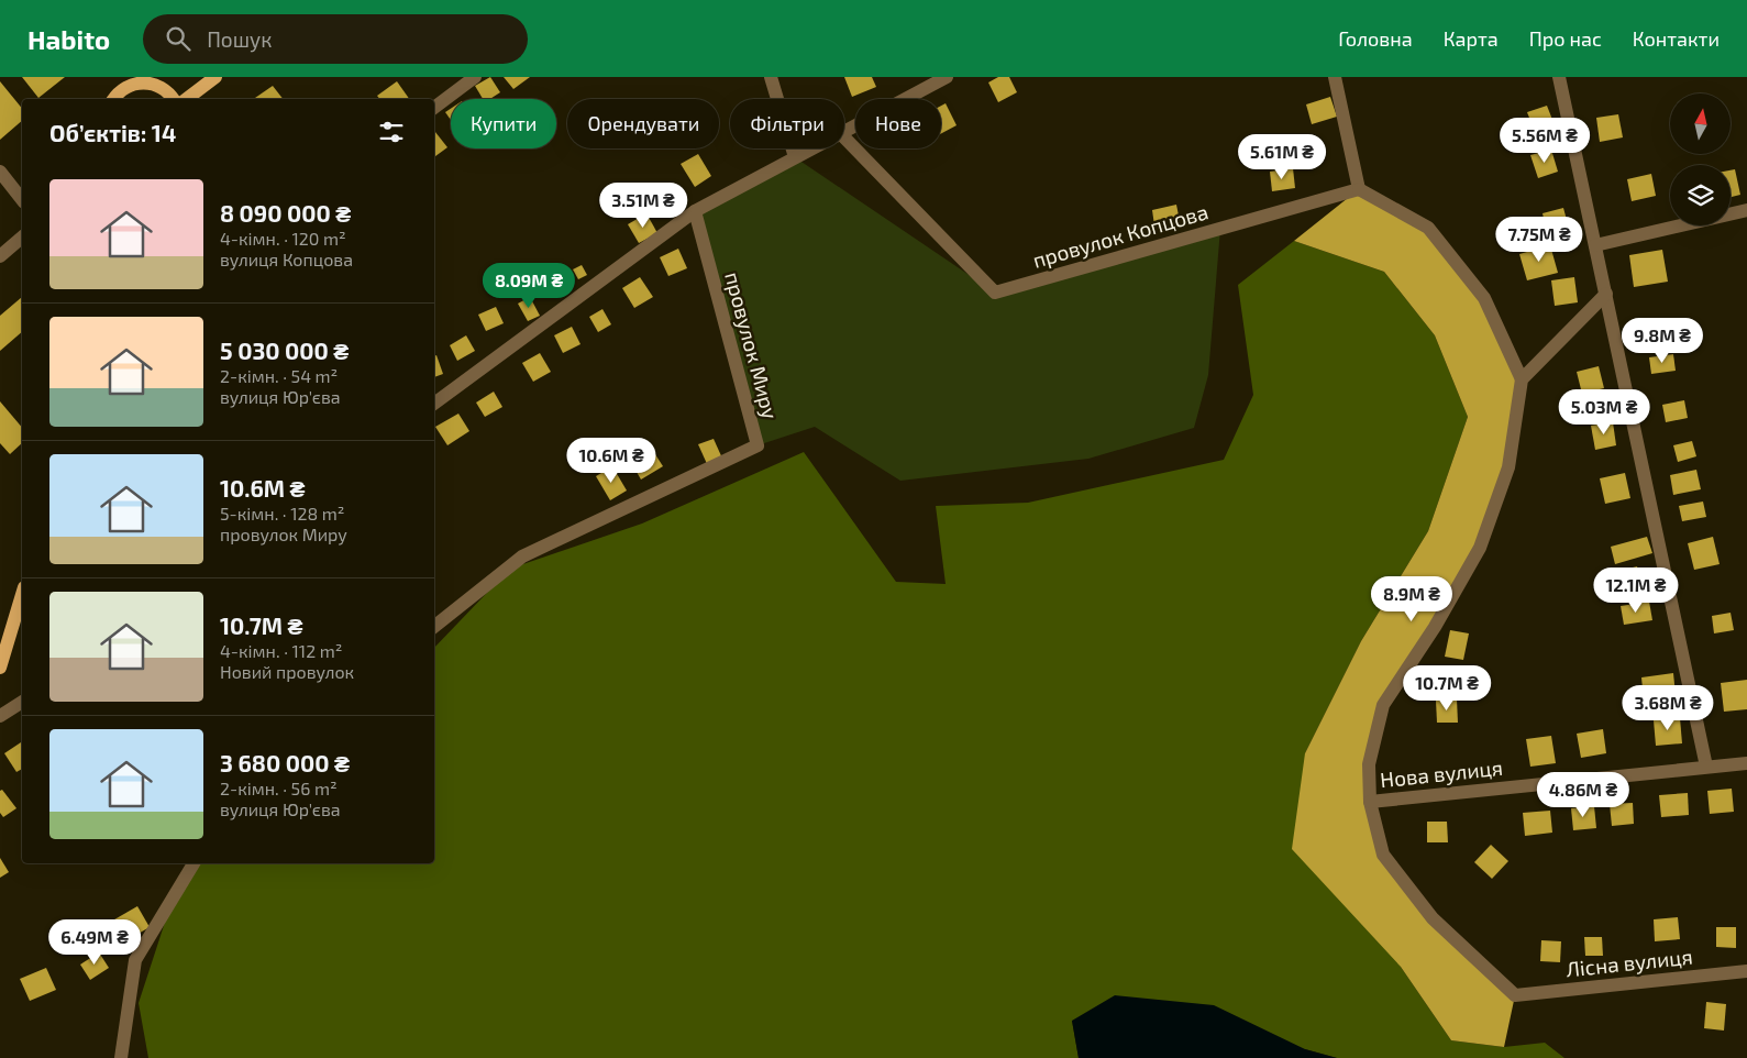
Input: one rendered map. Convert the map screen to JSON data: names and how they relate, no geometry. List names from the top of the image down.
{
  "streets": {
    "street": [
      "провулок Копцова",
      "провулок Миру",
      "Нова вулиця",
      "Лісна вулиця"
    ]
  },
  "crossings": [
    ["Нова вулиця", "Лісна вулиця"]
  ],
  "north": "top",
  "page": {
    "header": "Habito",
    "search": "Пошук",
    "nav": [
      "Головна",
      "Карта",
      "Про нас",
      "Контакти"
    ],
    "chip": [
      "Купити",
      "Орендувати",
      "Фільтри",
      "Нове"
    ],
    "heading": "Об’єктів: 14",
    "price": [
      "5.56M ₴",
      "5.61M ₴",
      "3.51M ₴",
      "7.75M ₴",
      "8.09M ₴",
      "9.8M ₴",
      "5.03M ₴",
      "10.6M ₴",
      "12.1M ₴",
      "8.9M ₴",
      "10.7M ₴",
      "3.68M ₴",
      "4.86M ₴",
      "6.49M ₴"
    ],
    "list": [
      {
        "name": "8 090 000 ₴",
        "note": "4-кімн. · 120 m² · вулиця Копцова"
      },
      {
        "name": "5 030 000 ₴",
        "note": "2-кімн. · 54 m² · вулиця Юр'єва"
      },
      {
        "name": "10.6M ₴",
        "note": "5-кімн. · 128 m² · провулок Миру"
      },
      {
        "name": "10.7M ₴",
        "note": "4-кімн. · 112 m² · Новий провулок"
      },
      {
        "name": "3 680 000 ₴",
        "note": "2-кімн. · 56 m² · вулиця Юр'єва"
      }
    ]
  }
}
